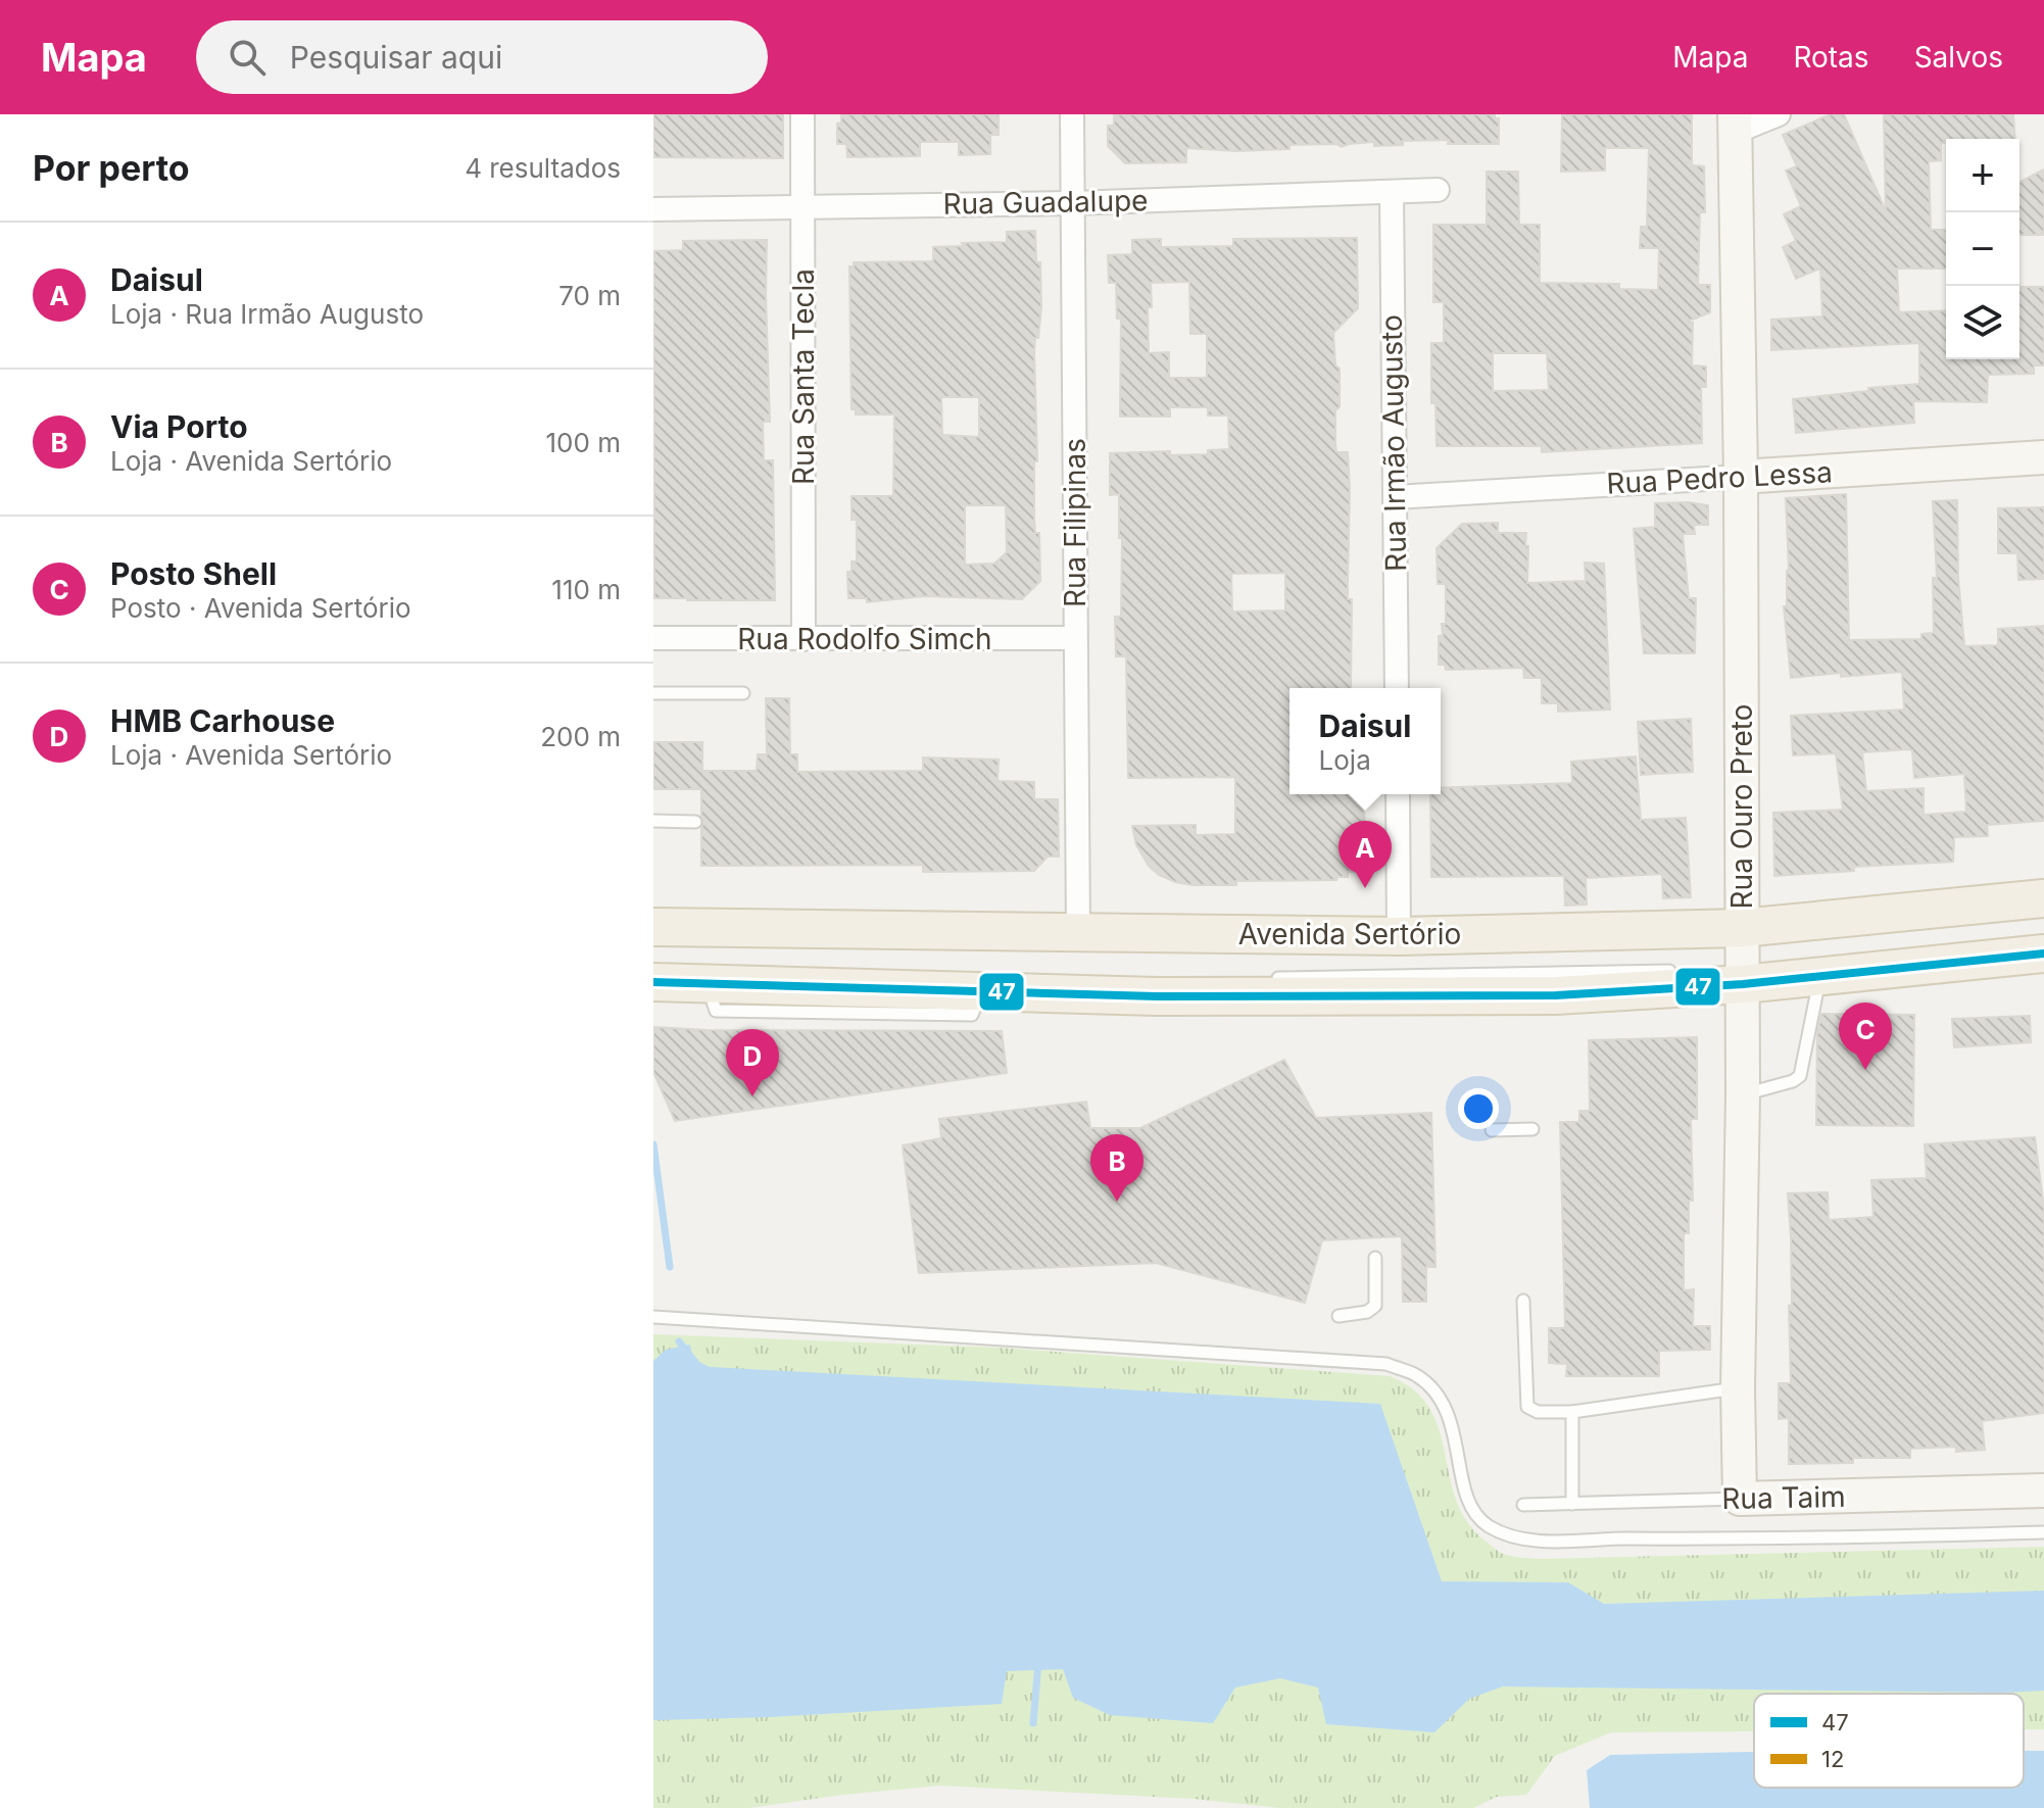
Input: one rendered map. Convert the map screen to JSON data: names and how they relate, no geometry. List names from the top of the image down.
{
  "streets": {
    "main road": ["Avenida Sertório"],
    "street": [
      "Rua Guadalupe",
      "Rua Santa Tecla",
      "Rua Irmão Augusto",
      "Rua Pedro Lessa",
      "Rua Filipinas",
      "Rua Rodolfo Simch",
      "Rua Ouro Preto",
      "Rua Taim"
    ]
  },
  "crossings": [
    ["Rua Guadalupe", "Rua Santa Tecla"],
    ["Rua Guadalupe", "Rua Irmão Augusto"],
    ["Rua Guadalupe", "Rua Filipinas"],
    ["Rua Santa Tecla", "Rua Rodolfo Simch"],
    ["Rua Irmão Augusto", "Rua Pedro Lessa"],
    ["Rua Pedro Lessa", "Rua Ouro Preto"],
    ["Rua Filipinas", "Rua Rodolfo Simch"],
    ["Rua Filipinas", "Avenida Sertório"],
    ["Rua Ouro Preto", "Avenida Sertório"],
    ["Rua Ouro Preto", "Rua Taim"]
  ],
  "lines": ["transit line 47"],
  "legend": ["47", "12"],
  "page": {
    "header": "Mapa",
    "search": "Pesquisar aqui",
    "nav": ["Mapa", "Rotas", "Salvos"],
    "heading": ["Por perto", "4 resultados"],
    "map_buttons": ["+", "−"],
    "list": [
      {
        "mark": "A",
        "name": "Daisul",
        "note": "Loja · Rua Irmão Augusto",
        "value": "70 m"
      },
      {
        "mark": "B",
        "name": "Via Porto",
        "note": "Loja · Avenida Sertório",
        "value": "100 m"
      },
      {
        "mark": "C",
        "name": "Posto Shell",
        "note": "Posto · Avenida Sertório",
        "value": "110 m"
      },
      {
        "mark": "D",
        "name": "HMB Carhouse",
        "note": "Loja · Avenida Sertório",
        "value": "200 m"
      }
    ],
    "popup": ["Daisul", "Loja"],
    "pins": [
      "A",
      "C",
      "D",
      "B"
    ]
  }
}
